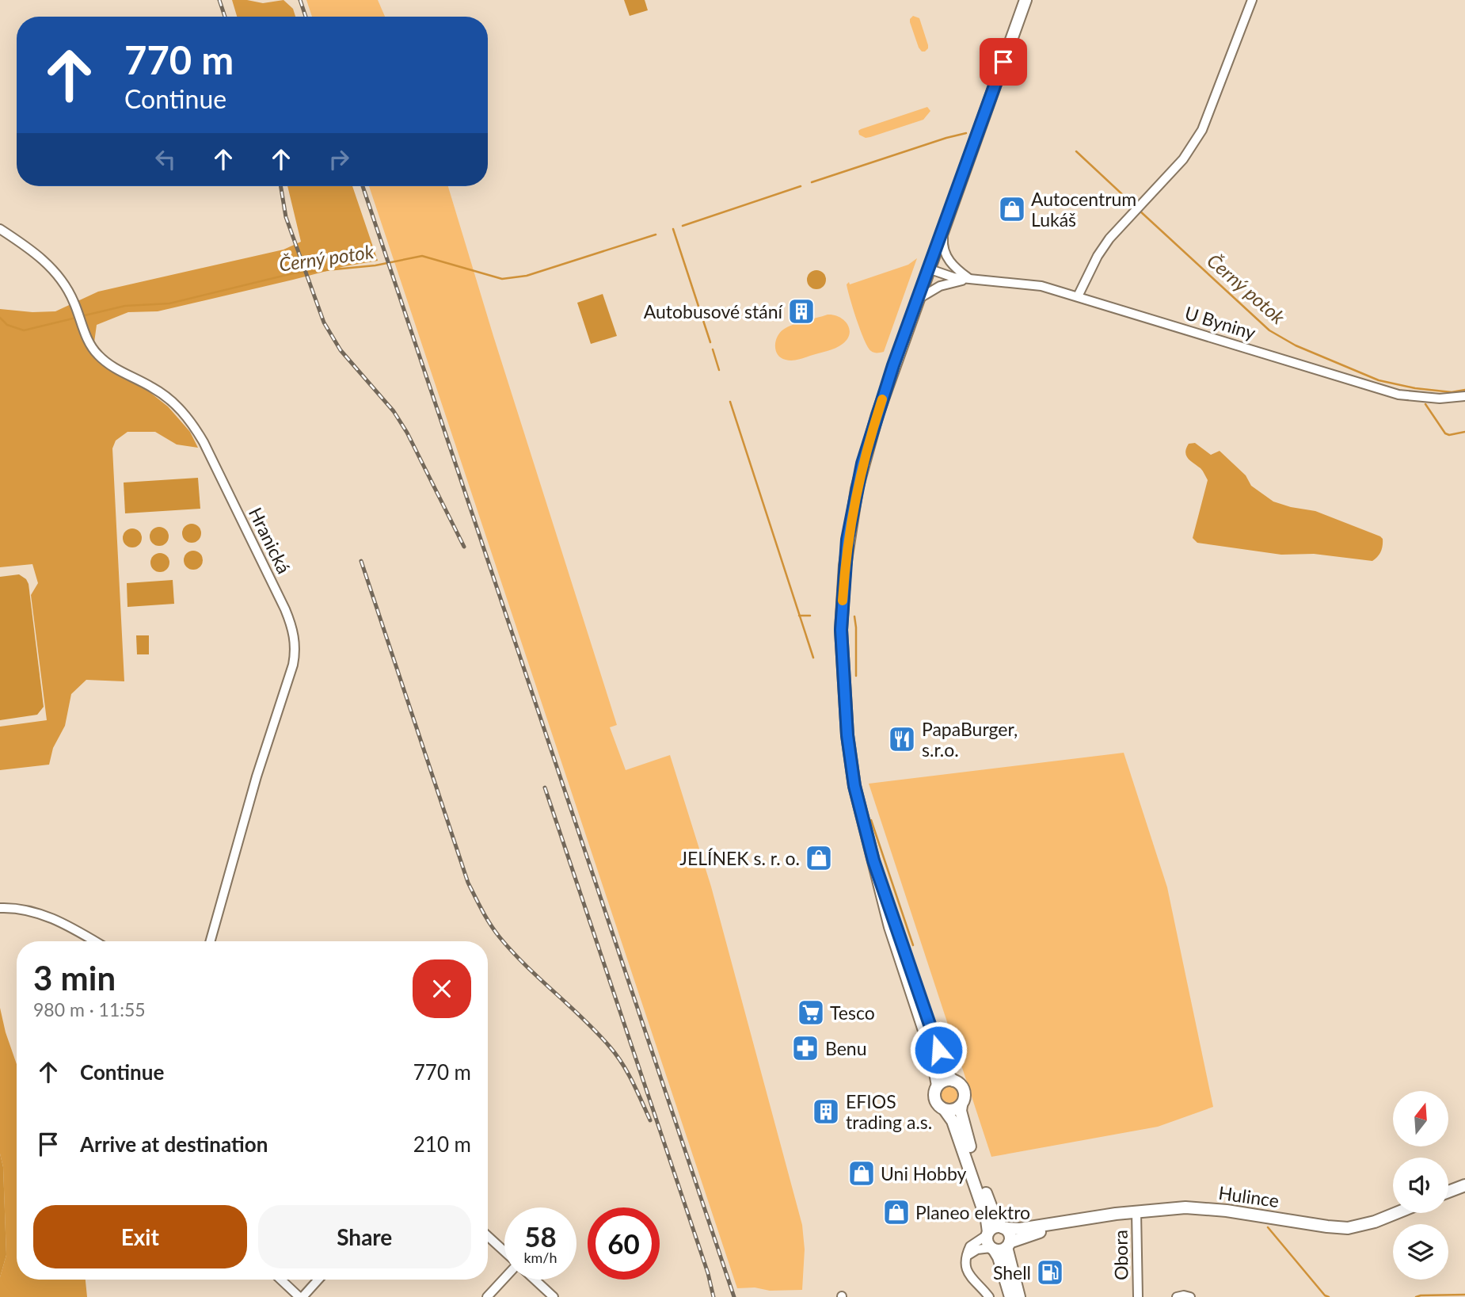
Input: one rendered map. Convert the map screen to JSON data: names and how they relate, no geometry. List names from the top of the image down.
{
  "streets": {
    "main road": ["Hulince"],
    "street": ["U Byniny", "Hranická", "Obora"]
  },
  "crossings": [
    ["Hulince", "Obora"]
  ],
  "water": ["Černý potok"],
  "places": {
    "shop": [
      "Autocentrum Lukáš",
      "JELÍNEK s. r. o.",
      "Uni Hobby",
      "Planeo elektro"
    ],
    "building": ["Autobusové stání", "EFIOS trading a.s."],
    "restaurant": ["PapaBurger, s.r.o."],
    "supermarket": ["Tesco"],
    "pharmacy": ["Benu"],
    "fuel station": ["Shell"]
  },
  "north": "top",
  "page": {
    "turn": ["770 m", "Continue"],
    "heading": ["3 min", "980 m · 11:55"],
    "list": [
      {
        "name": "Continue",
        "value": "770 m"
      },
      {
        "name": "Arrive at destination",
        "value": "210 m"
      }
    ],
    "buttons": ["Exit", "Share"],
    "speed": "58 km/h",
    "limit": "60"
  }
}
